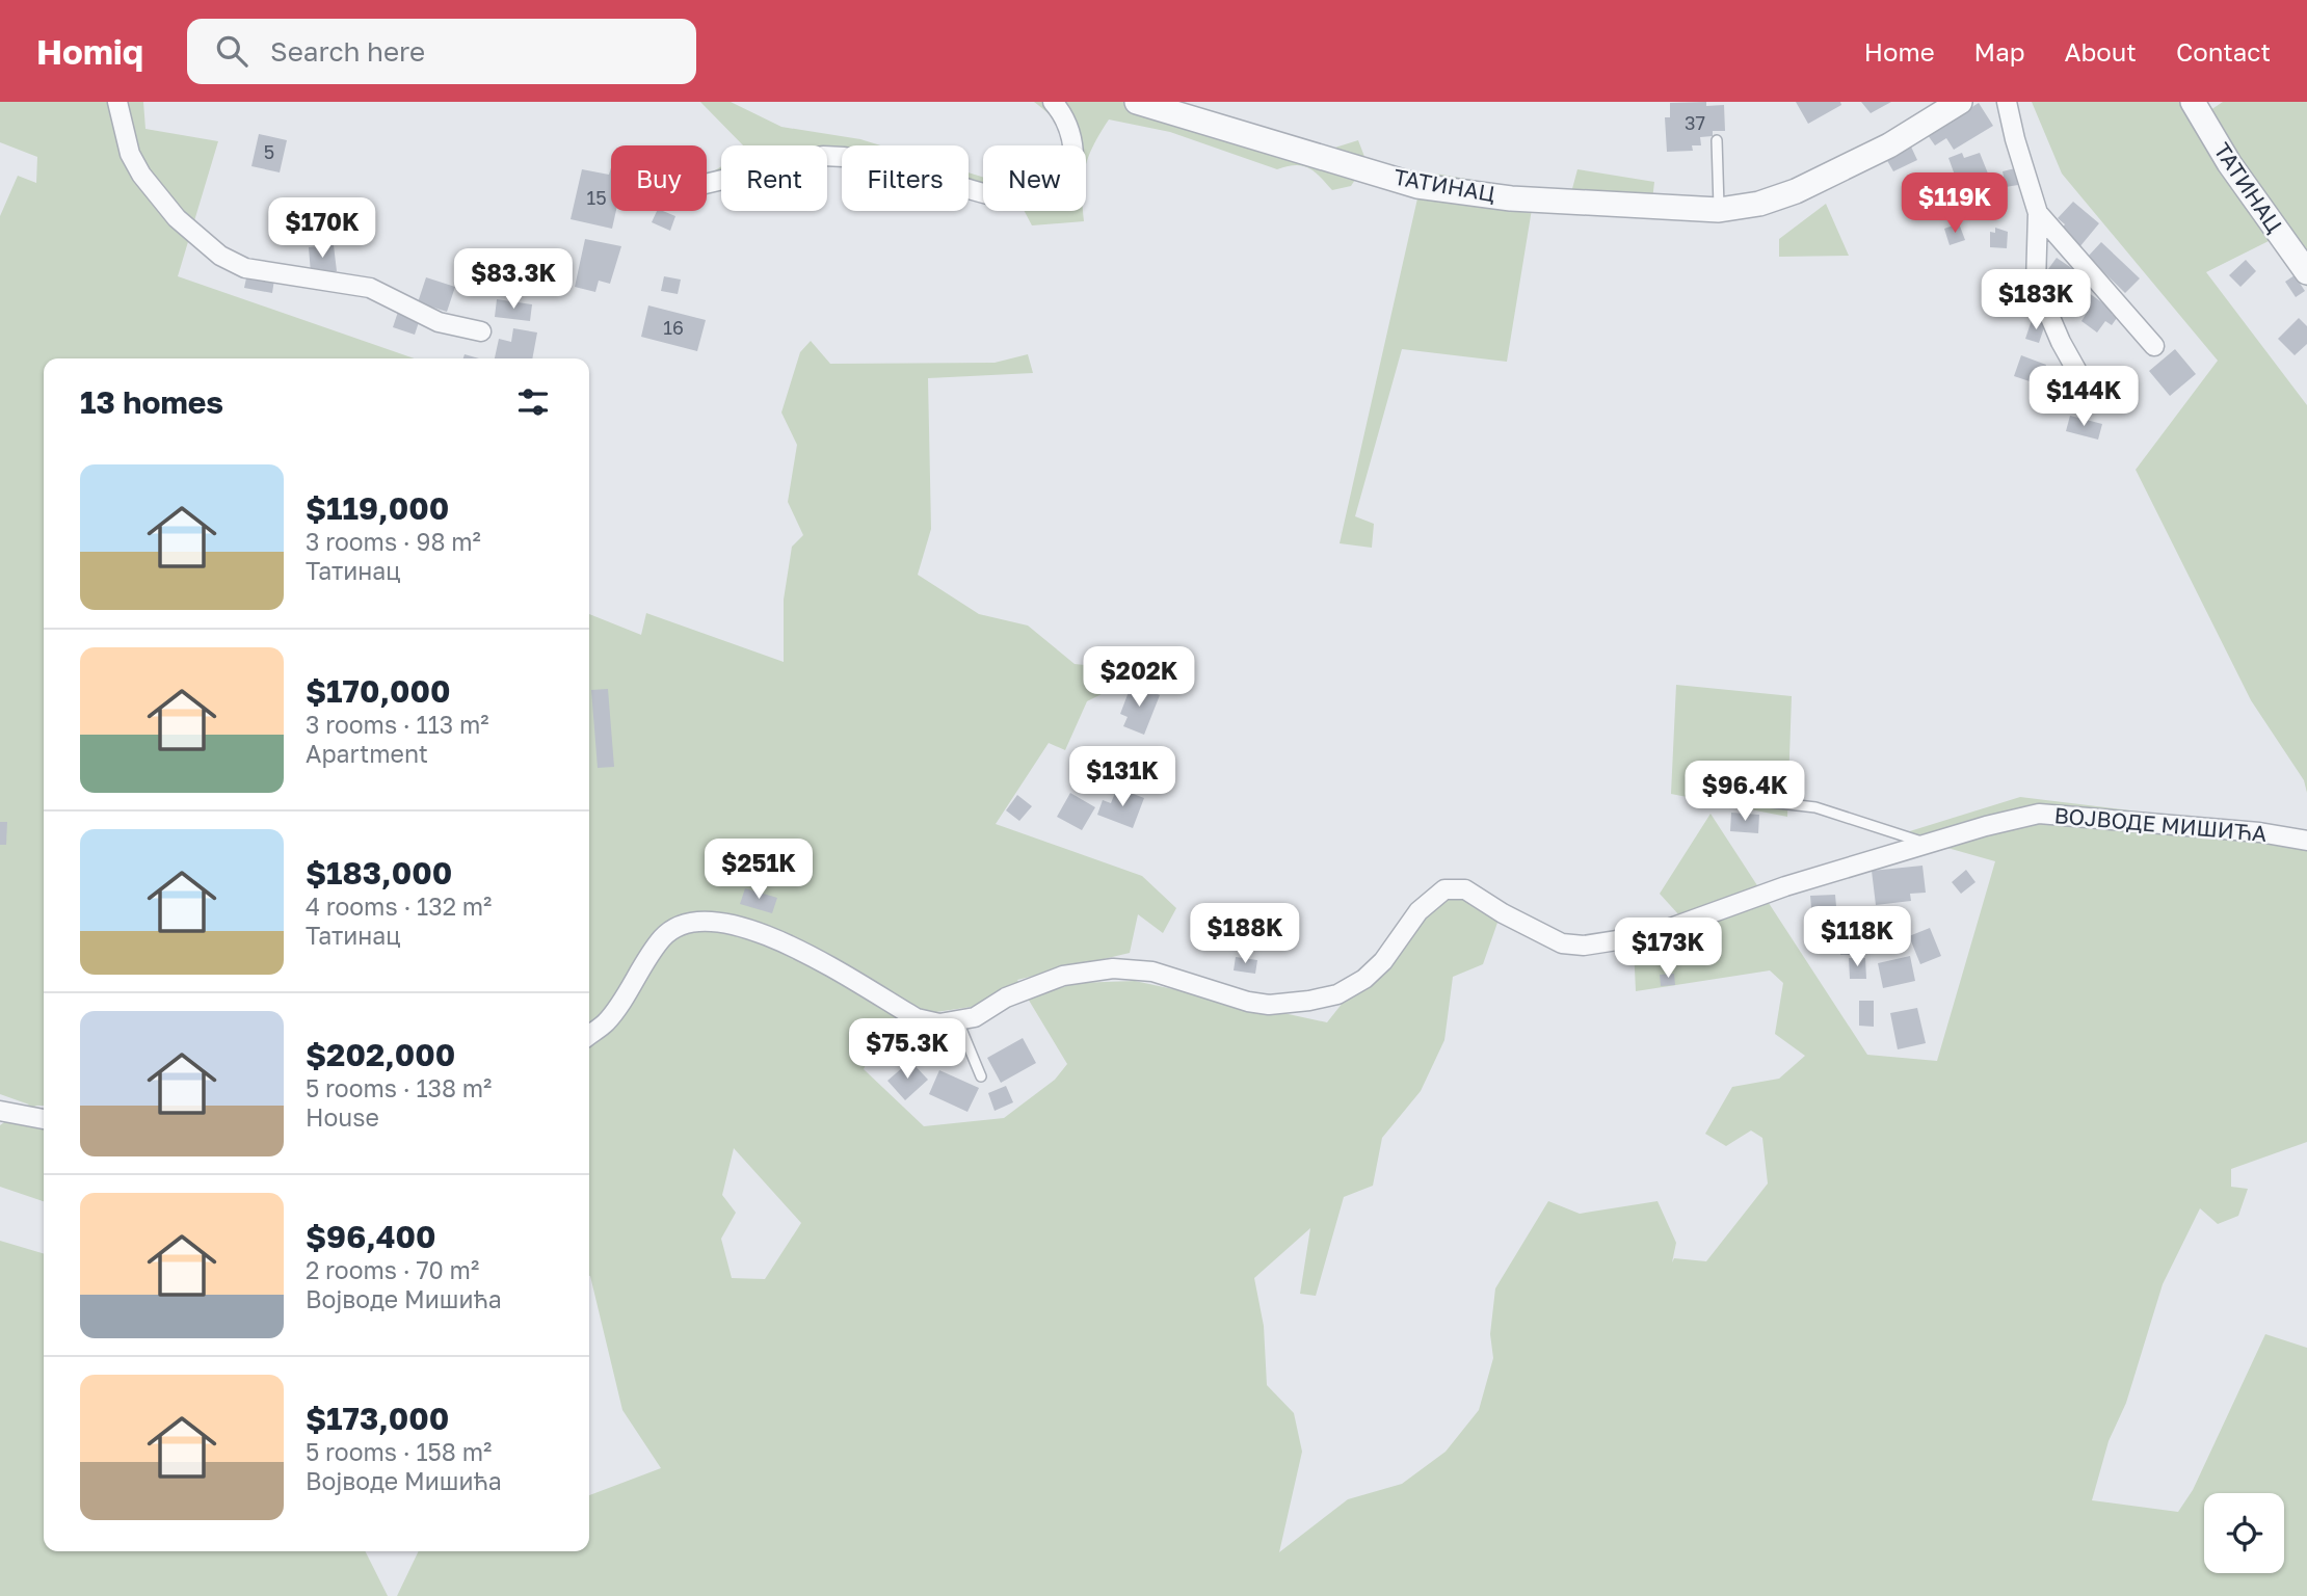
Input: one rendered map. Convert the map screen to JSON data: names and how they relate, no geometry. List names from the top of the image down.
{
  "streets": {
    "street": ["ТАТИНАЦ", "ВОЈВОДЕ МИШИЋА"]
  },
  "house_numbers": [
    "37",
    "5",
    "15",
    "16"
  ],
  "page": {
    "header": "Homiq",
    "search": "Search here",
    "nav": [
      "Home",
      "Map",
      "About",
      "Contact"
    ],
    "chip": [
      "Buy",
      "Rent",
      "Filters",
      "New"
    ],
    "price": [
      "$119K",
      "$170K",
      "$83.3K",
      "$183K",
      "$144K",
      "$202K",
      "$131K",
      "$96.4K",
      "$251K",
      "$188K",
      "$118K",
      "$173K",
      "$75.3K"
    ],
    "heading": "13 homes",
    "list": [
      {
        "name": "$119,000",
        "note": "3 rooms · 98 m² · Татинац"
      },
      {
        "name": "$170,000",
        "note": "3 rooms · 113 m² · Apartment"
      },
      {
        "name": "$183,000",
        "note": "4 rooms · 132 m² · Татинац"
      },
      {
        "name": "$202,000",
        "note": "5 rooms · 138 m² · House"
      },
      {
        "name": "$96,400",
        "note": "2 rooms · 70 m² · Војводе Мишића"
      },
      {
        "name": "$173,000",
        "note": "5 rooms · 158 m² · Војводе Мишића"
      }
    ]
  }
}
